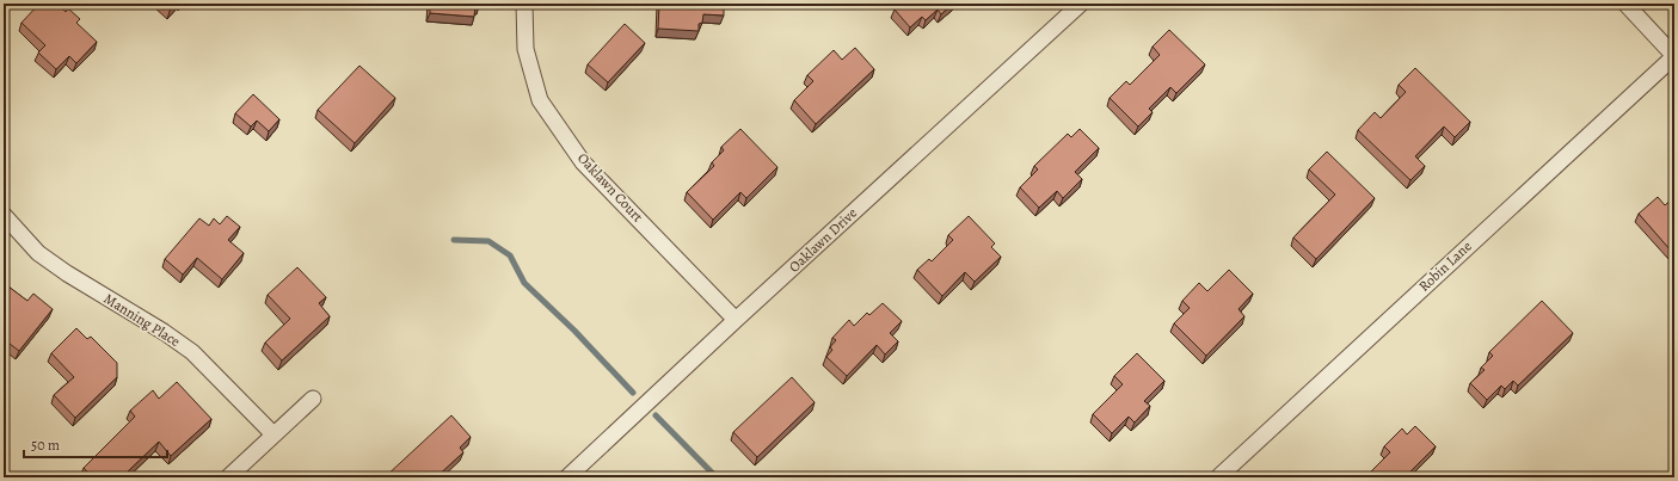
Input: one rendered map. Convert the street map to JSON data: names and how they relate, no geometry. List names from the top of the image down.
{
  "streets": {
    "street": [
      "Oaklawn Court",
      "Oaklawn Drive",
      "Robin Lane",
      "Manning Place"
    ]
  },
  "crossings": [
    ["Oaklawn Court", "Oaklawn Drive"]
  ],
  "scale_bar": "50 m"
}
